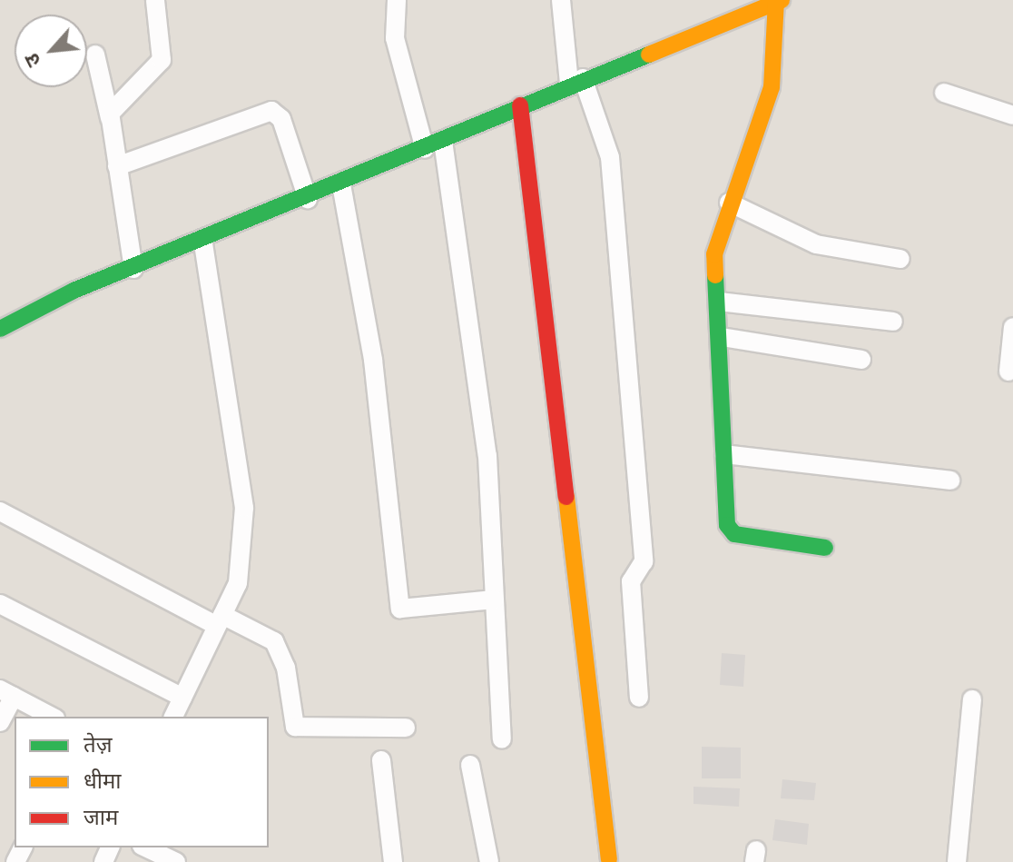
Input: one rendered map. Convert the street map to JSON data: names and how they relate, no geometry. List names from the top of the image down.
{
  "legend": ["तेज़", "धीमा", "जाम"],
  "north": "bottom left"
}
